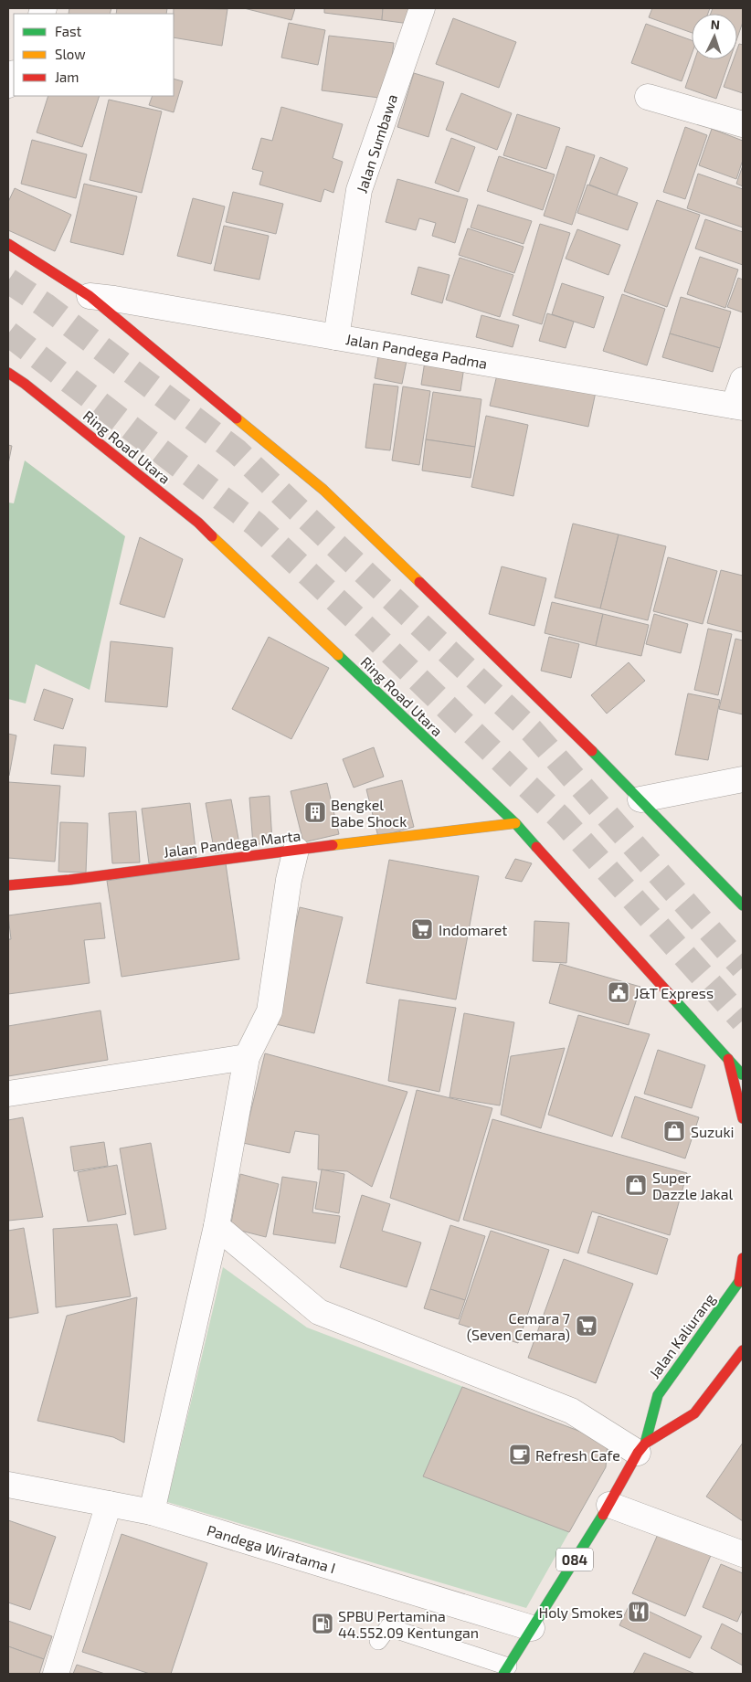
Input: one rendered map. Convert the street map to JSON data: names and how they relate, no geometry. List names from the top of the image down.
{
  "streets": {
    "main road": [
      "Ring Road Utara",
      "Jalan Pandega Marta",
      "Jalan Kaliurang",
      "084"
    ],
    "street": ["Jalan Sumbawa", "Jalan Pandega Padma", "Pandega Wiratama I"]
  },
  "crossings": [
    ["Jalan Sumbawa", "Jalan Pandega Padma"],
    ["Ring Road Utara", "Jalan Pandega Marta"],
    ["Jalan Kaliurang", "Pandega Wiratama I"]
  ],
  "places": {
    "building": ["Bengkel Babe Shock"],
    "supermarket": ["Indomaret", "Cemara 7 (Seven Cemara)"],
    "public building": ["J&T Express"],
    "shop": ["Suzuki", "Super Dazzle Jakal"],
    "cafe": ["Refresh Cafe"],
    "restaurant": ["Holy Smokes"],
    "fuel station": ["SPBU Pertamina 44.552.09 Kentungan"]
  },
  "legend": ["Fast", "Slow", "Jam"],
  "north": "top"
}
